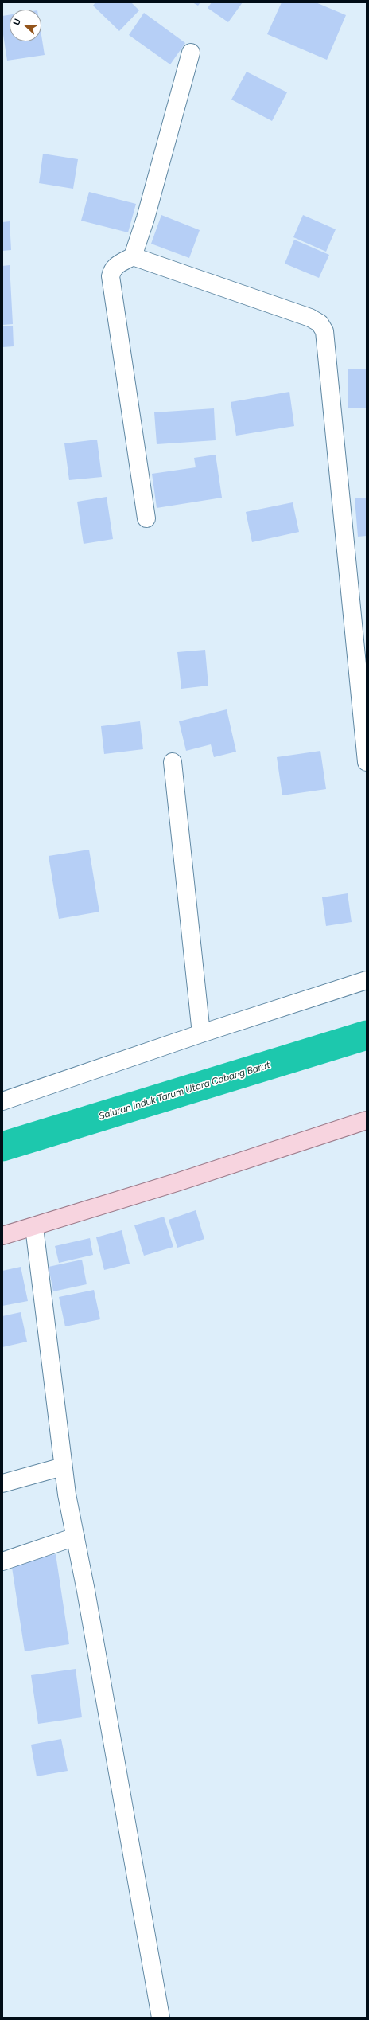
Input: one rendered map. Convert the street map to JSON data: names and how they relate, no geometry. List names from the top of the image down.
{
  "water": ["Saluran Induk Tarum Utara Cabang Barat"],
  "north": "left"
}
